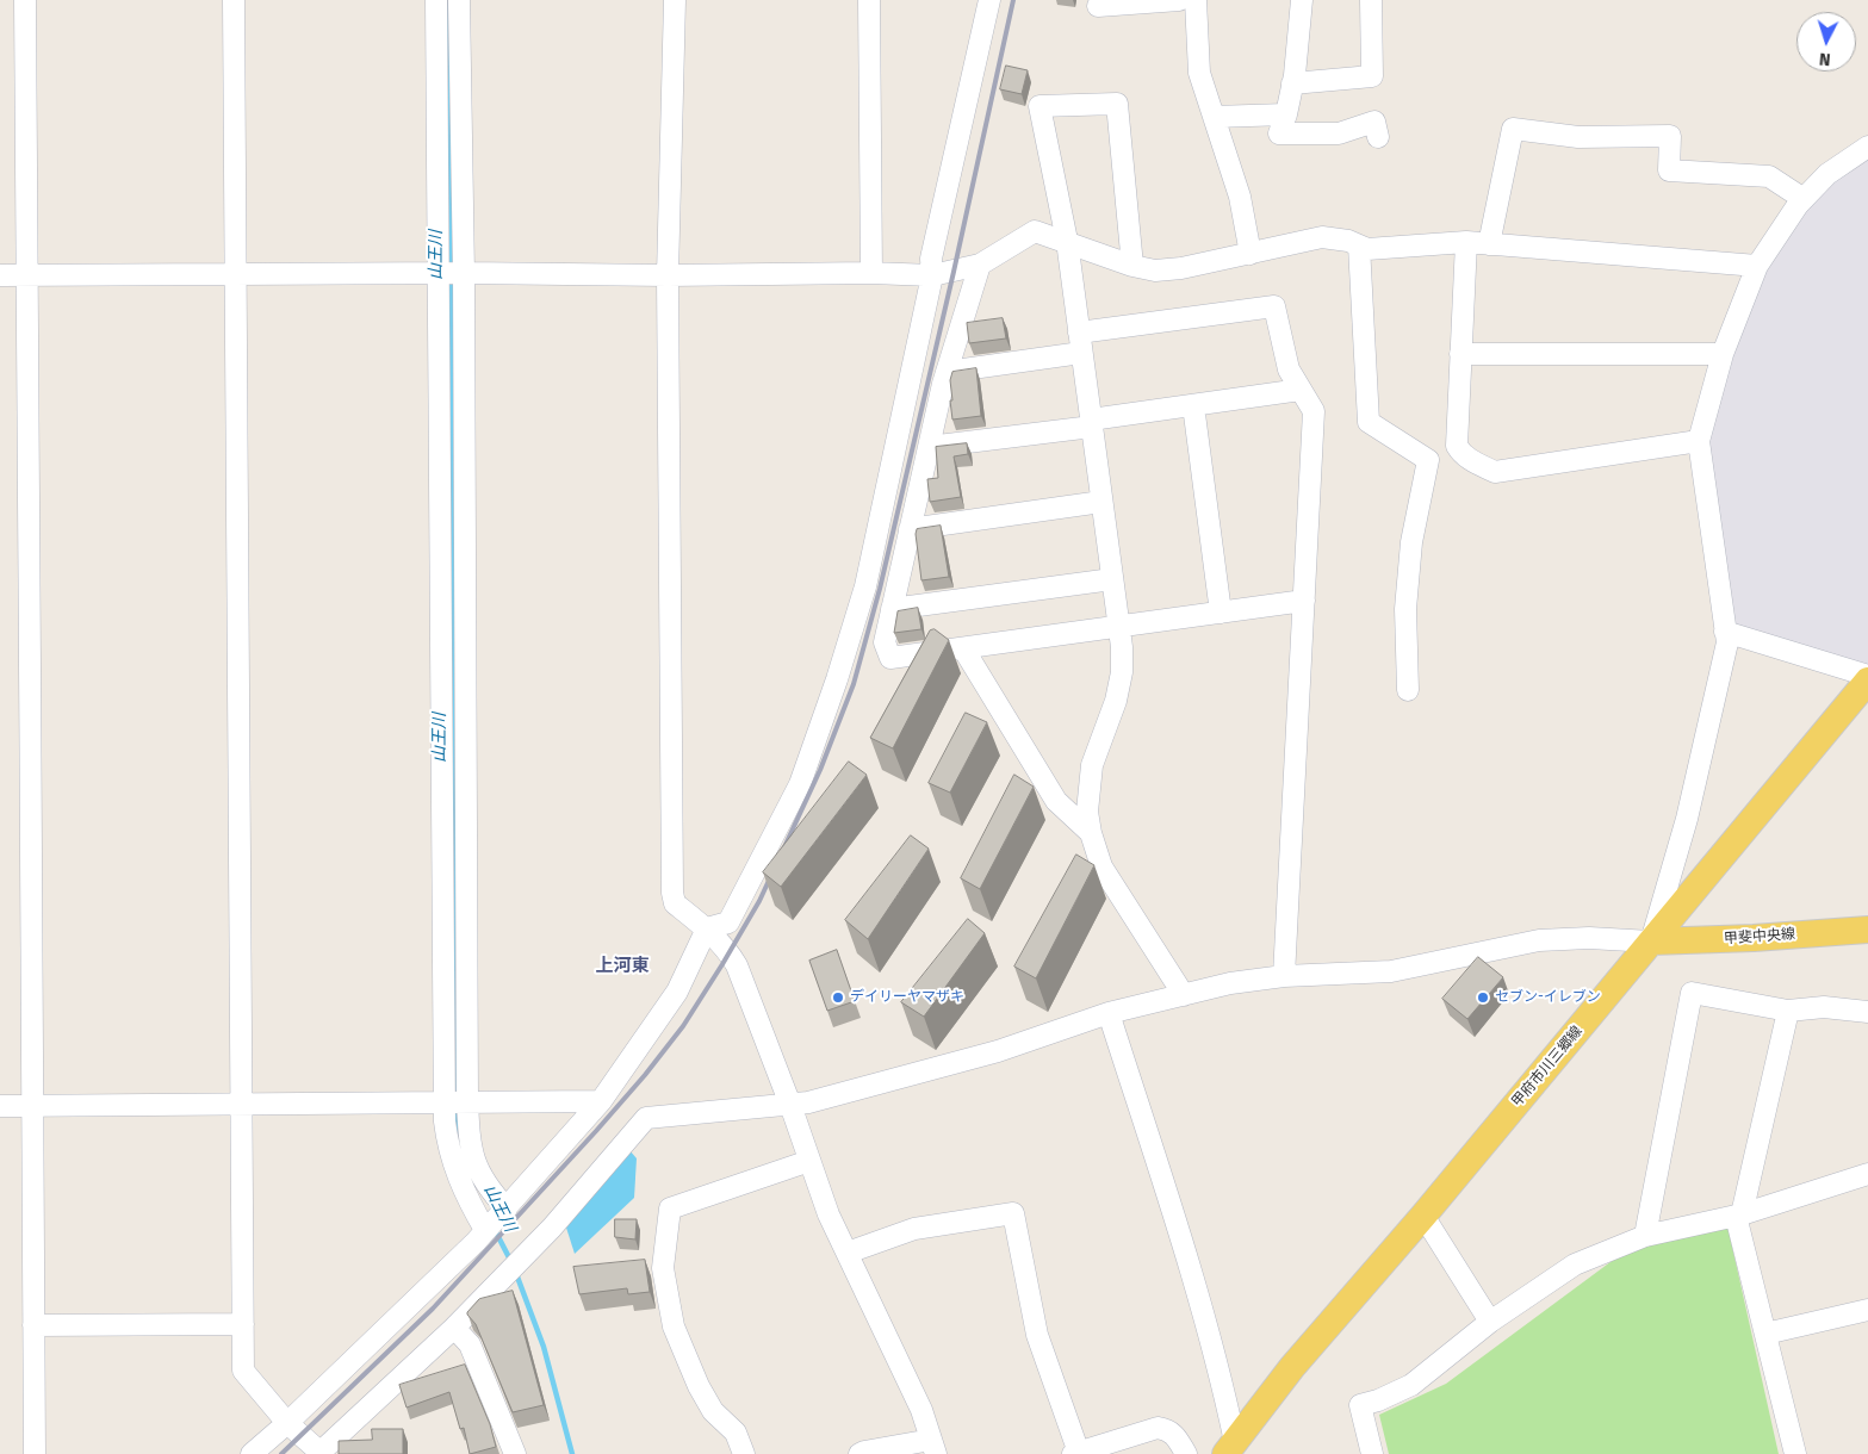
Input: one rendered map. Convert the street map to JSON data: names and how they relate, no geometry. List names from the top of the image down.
{
  "streets": {
    "main road": ["甲斐中央線", "甲府市川三郷線"]
  },
  "crossings": [
    ["甲斐中央線", "甲府市川三郷線"]
  ],
  "districts": ["上河東"],
  "water": ["山王川"],
  "places": ["デイリーヤマザキ", "セブン-イレブン"],
  "north": "bottom"
}
